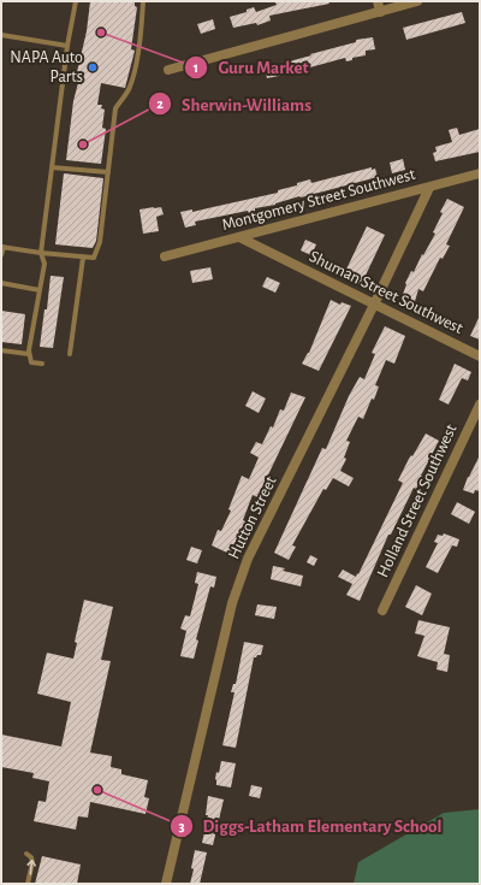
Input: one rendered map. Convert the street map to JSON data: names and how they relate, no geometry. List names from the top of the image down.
{
  "streets": {
    "street": [
      "Montgomery Street Southwest",
      "Shuman Street Southwest",
      "Holland Street Southwest",
      "Hutton Street"
    ]
  },
  "crossings": [
    ["Montgomery Street Southwest", "Shuman Street Southwest"],
    ["Montgomery Street Southwest", "Hutton Street"],
    ["Shuman Street Southwest", "Hutton Street"]
  ],
  "places": [
    "Guru Market",
    "NAPA Auto Parts",
    "Sherwin-Williams",
    "Diggs-Latham Elementary School"
  ]
}
